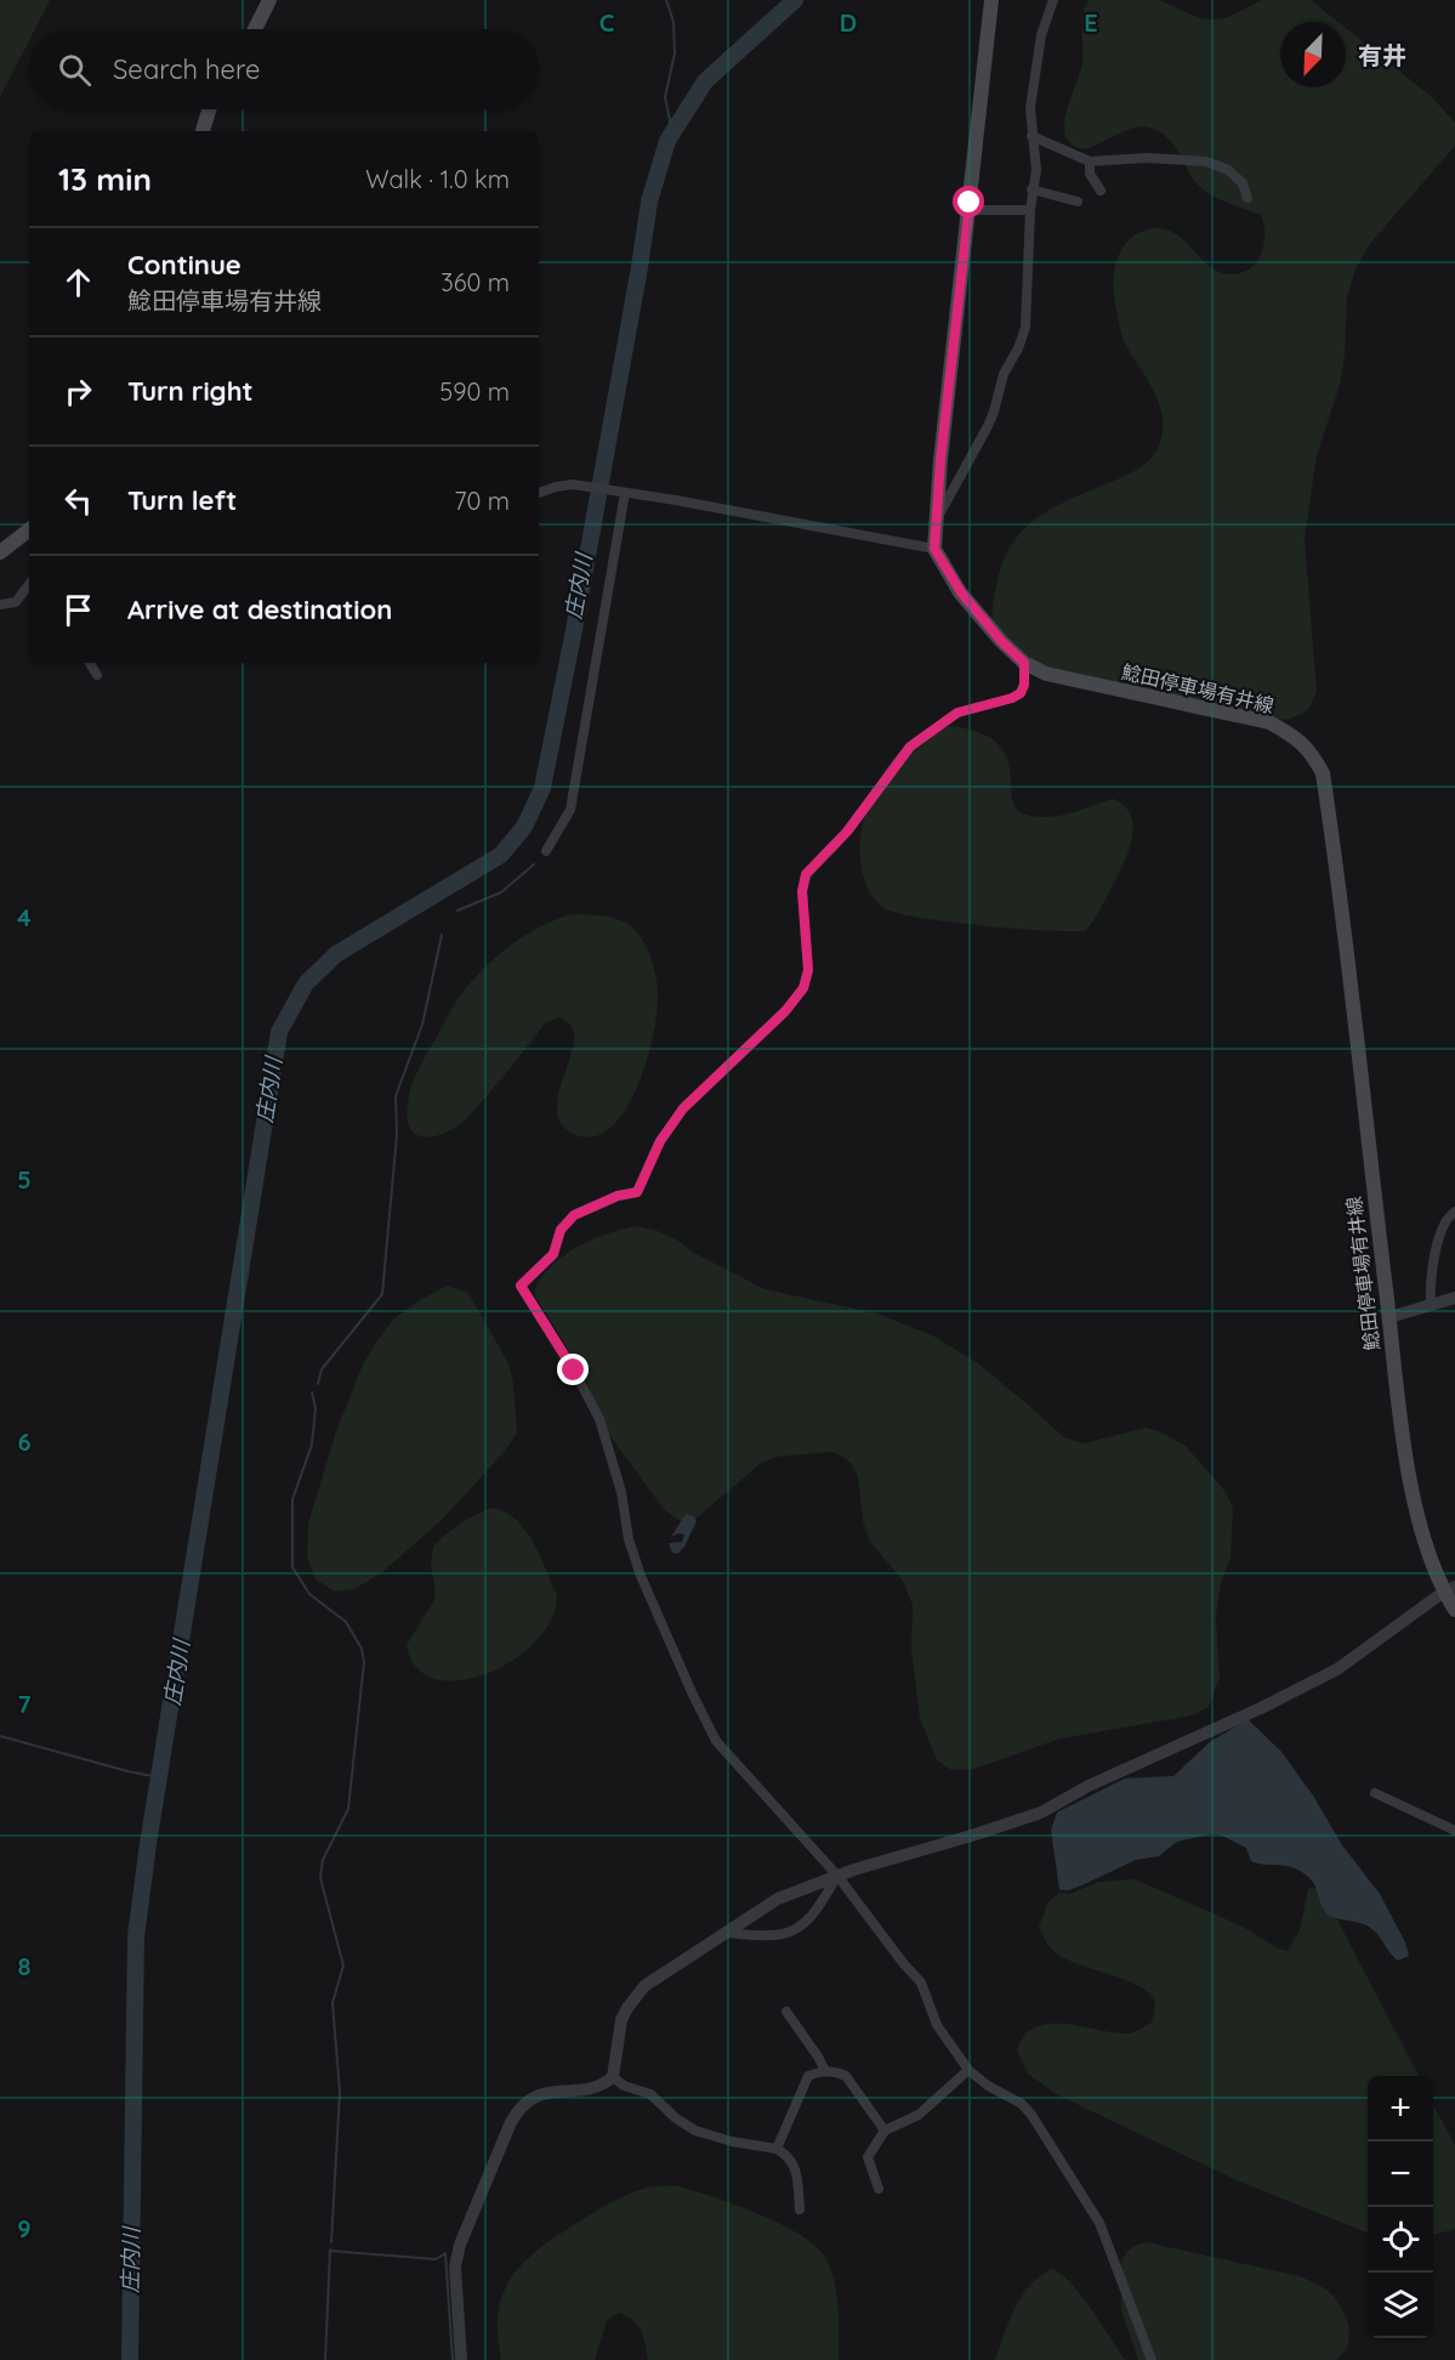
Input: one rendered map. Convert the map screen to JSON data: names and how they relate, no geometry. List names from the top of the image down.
{
  "streets": {
    "main road": ["鯰田停車場有井線"]
  },
  "districts": ["有井"],
  "water": ["庄内川"],
  "north": "bottom left",
  "page": {
    "search": "Search here",
    "heading": ["13 min", "Walk · 1.0 km"],
    "list": [
      ["Continue", "鯰田停車場有井線", "360 m"],
      ["Turn right", "590 m"],
      ["Turn left", "70 m"],
      "Arrive at destination"
    ],
    "map_buttons": ["+", "−"]
  },
  "grid": {
    "columns": ["C", "D", "E"],
    "rows": [
      "4",
      "5",
      "6",
      "7",
      "8",
      "9"
    ]
  }
}
